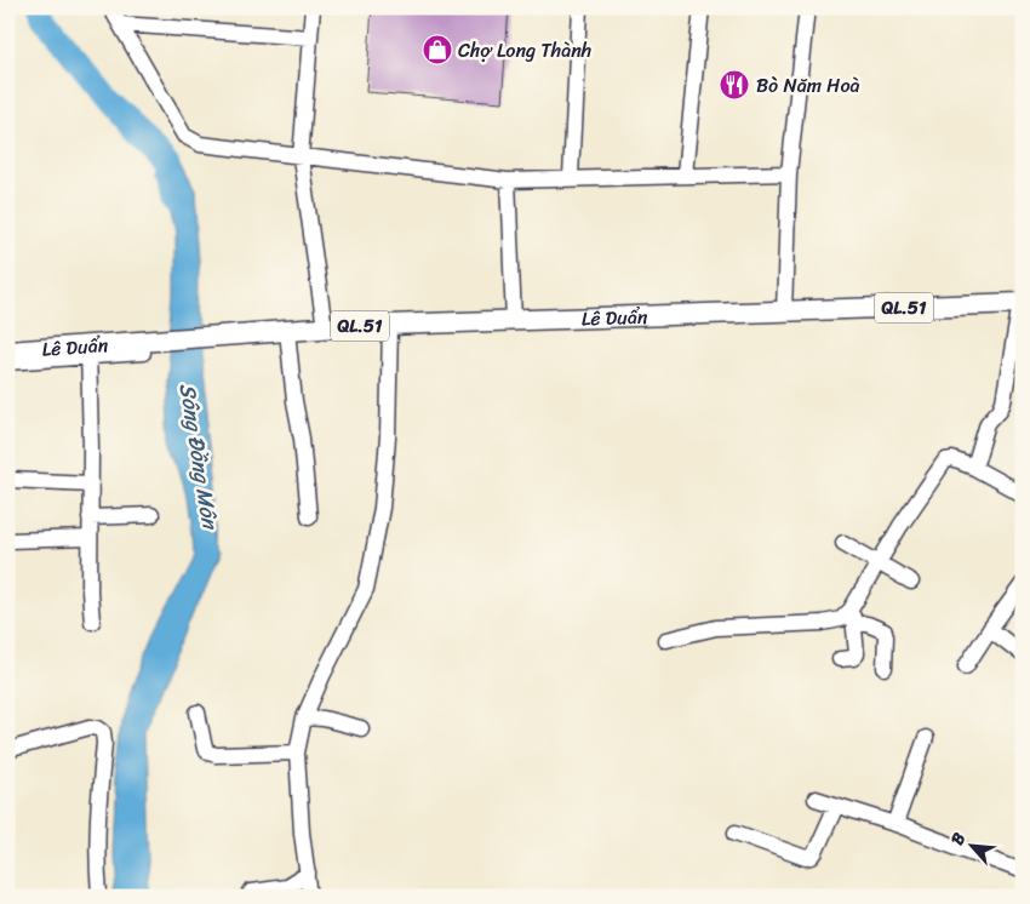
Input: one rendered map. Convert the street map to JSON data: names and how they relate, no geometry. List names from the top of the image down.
{
  "streets": {
    "main road": ["QL.51", "Lê Duẩn"]
  },
  "water": ["Sông Đồng Môn"],
  "places": {
    "shop": ["Chợ Long Thành"],
    "restaurant": ["Bò Năm Hoà"]
  },
  "north": "top left"
}
